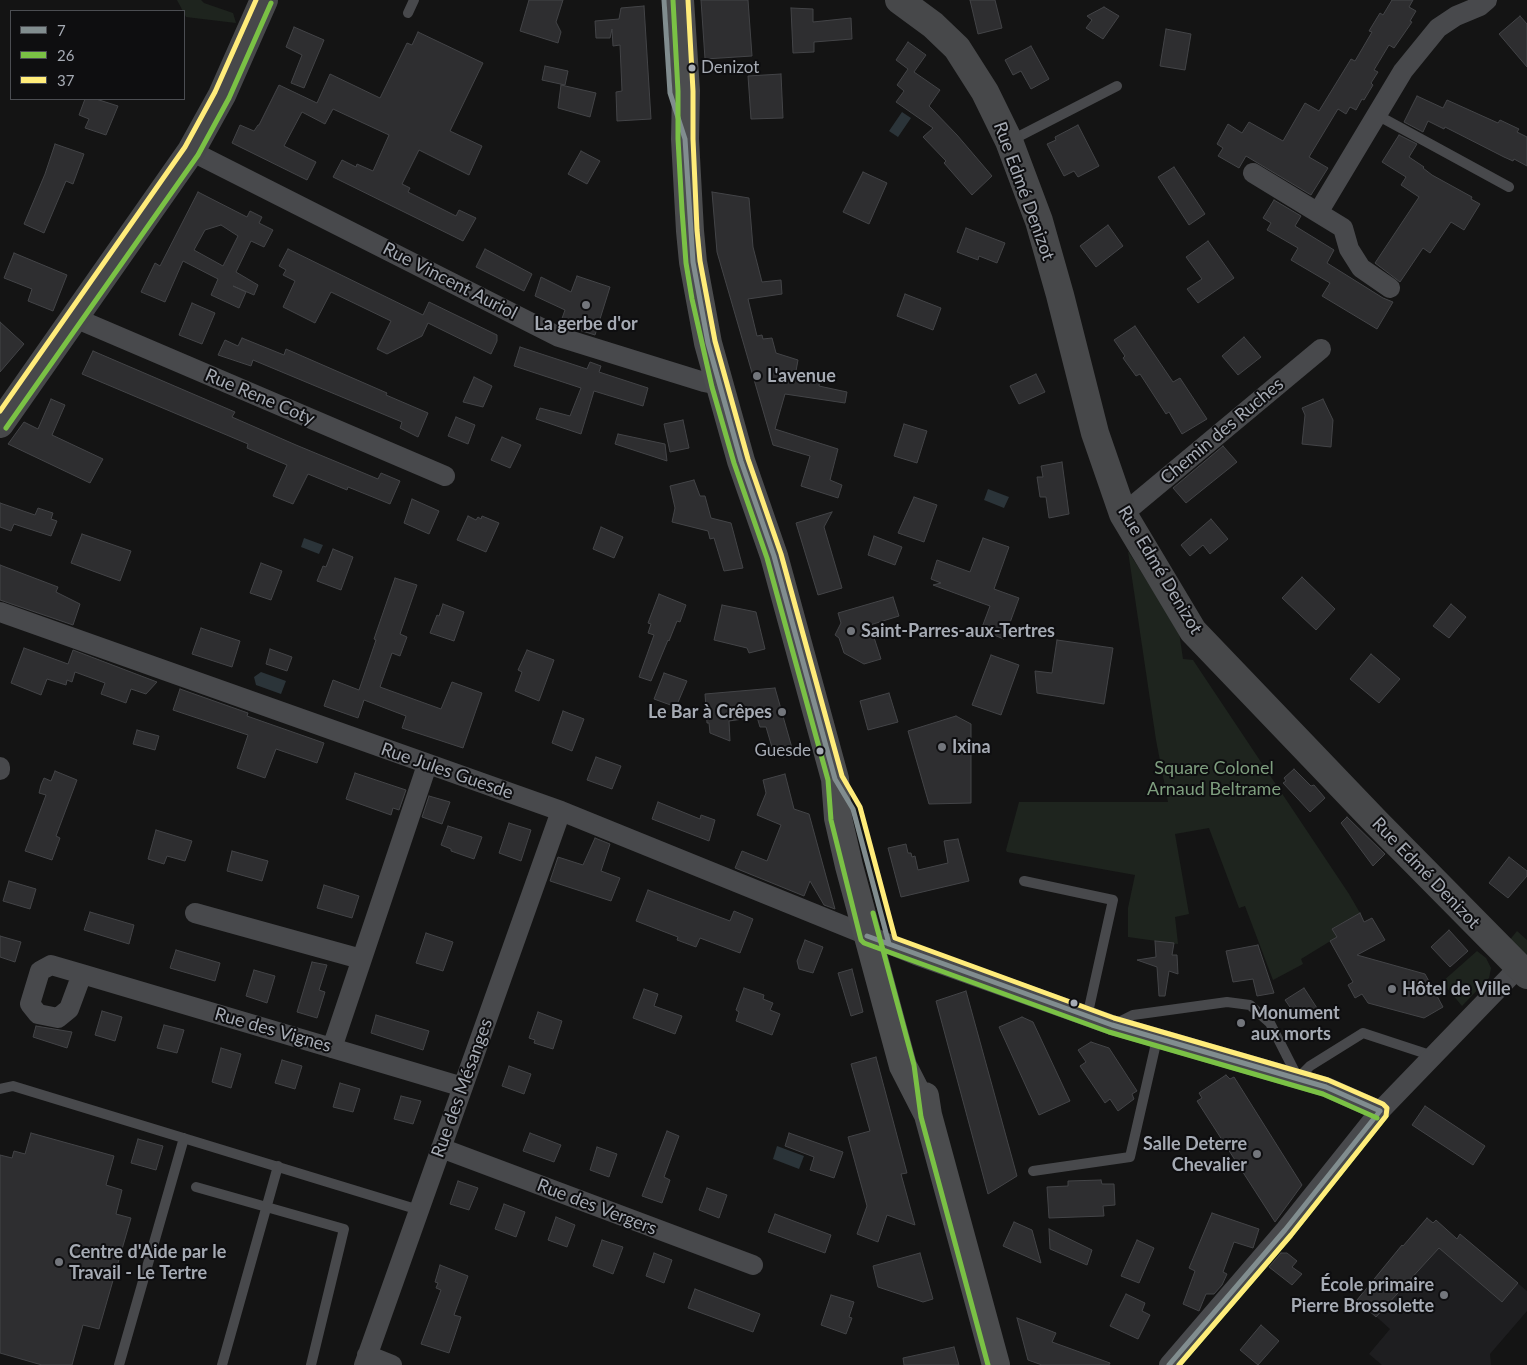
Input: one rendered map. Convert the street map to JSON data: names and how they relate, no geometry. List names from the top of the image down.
{
  "streets": {
    "street": [
      "Rue Edmé Denizot",
      "Rue Vincent Auriol",
      "Rue Rene Coty",
      "Chemin des Ruches",
      "Rue Jules Guesde",
      "Rue des Vignes",
      "Rue des Mésanges",
      "Rue des Vergers"
    ]
  },
  "crossings": [
    ["Rue Edmé Denizot", "Chemin des Ruches"],
    ["Rue Jules Guesde", "Rue des Mésanges"],
    ["Rue des Vignes", "Rue des Mésanges"],
    ["Rue des Mésanges", "Rue des Vergers"]
  ],
  "parks": ["Square Colonel Arnaud Beltrame"],
  "places": [
    "Denizot",
    "La gerbe d'or",
    "L'avenue",
    "Saint-Parres-aux-Tertres",
    "Le Bar à Crêpes",
    "Ixina",
    "Guesde",
    "Hôtel de Ville",
    "Monument aux morts",
    "Salle Deterre Chevalier",
    "Centre d'Aide par le Travail - Le Tertre",
    "École primaire Pierre Brossolette"
  ],
  "lines": ["transit line 7", "transit line 26", "transit line 37"],
  "legend": ["7", "26", "37"]
}
